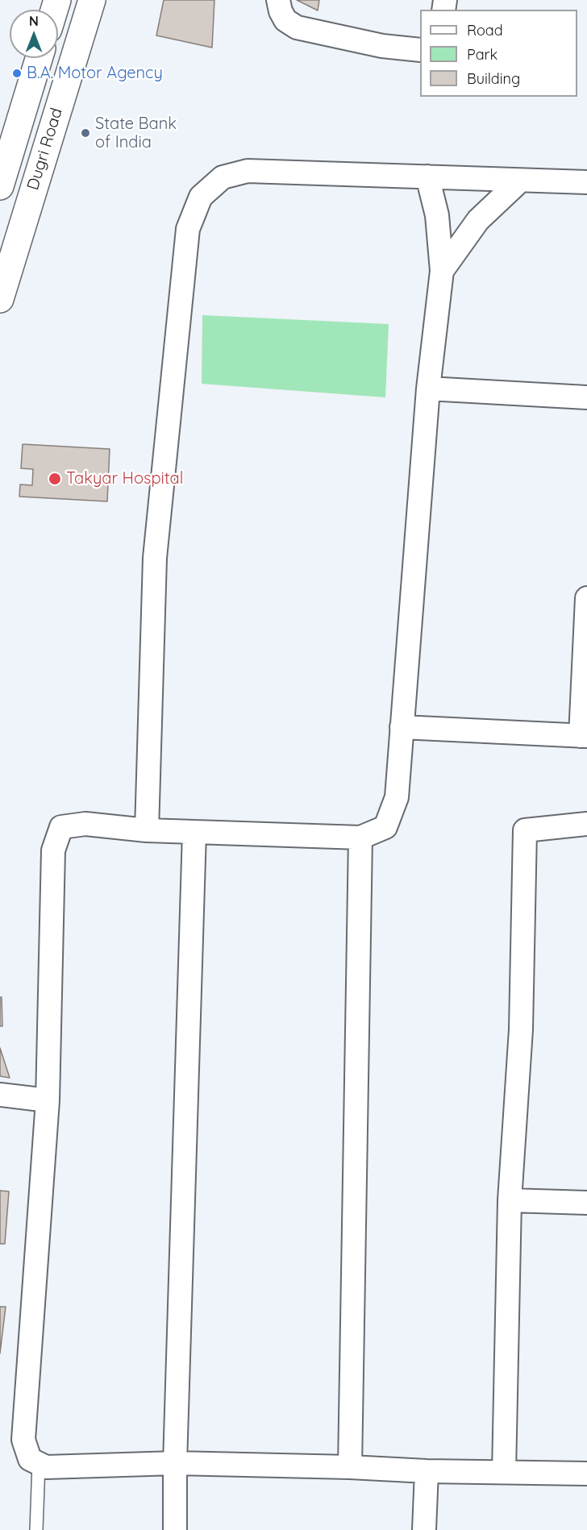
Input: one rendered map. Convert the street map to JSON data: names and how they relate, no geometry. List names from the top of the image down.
{
  "streets": {
    "street": ["Dugri Road"]
  },
  "places": ["B.A. Motor Agency", "State Bank of India", "Takyar Hospital"],
  "legend": ["Road", "Park", "Building"],
  "north": "top"
}
